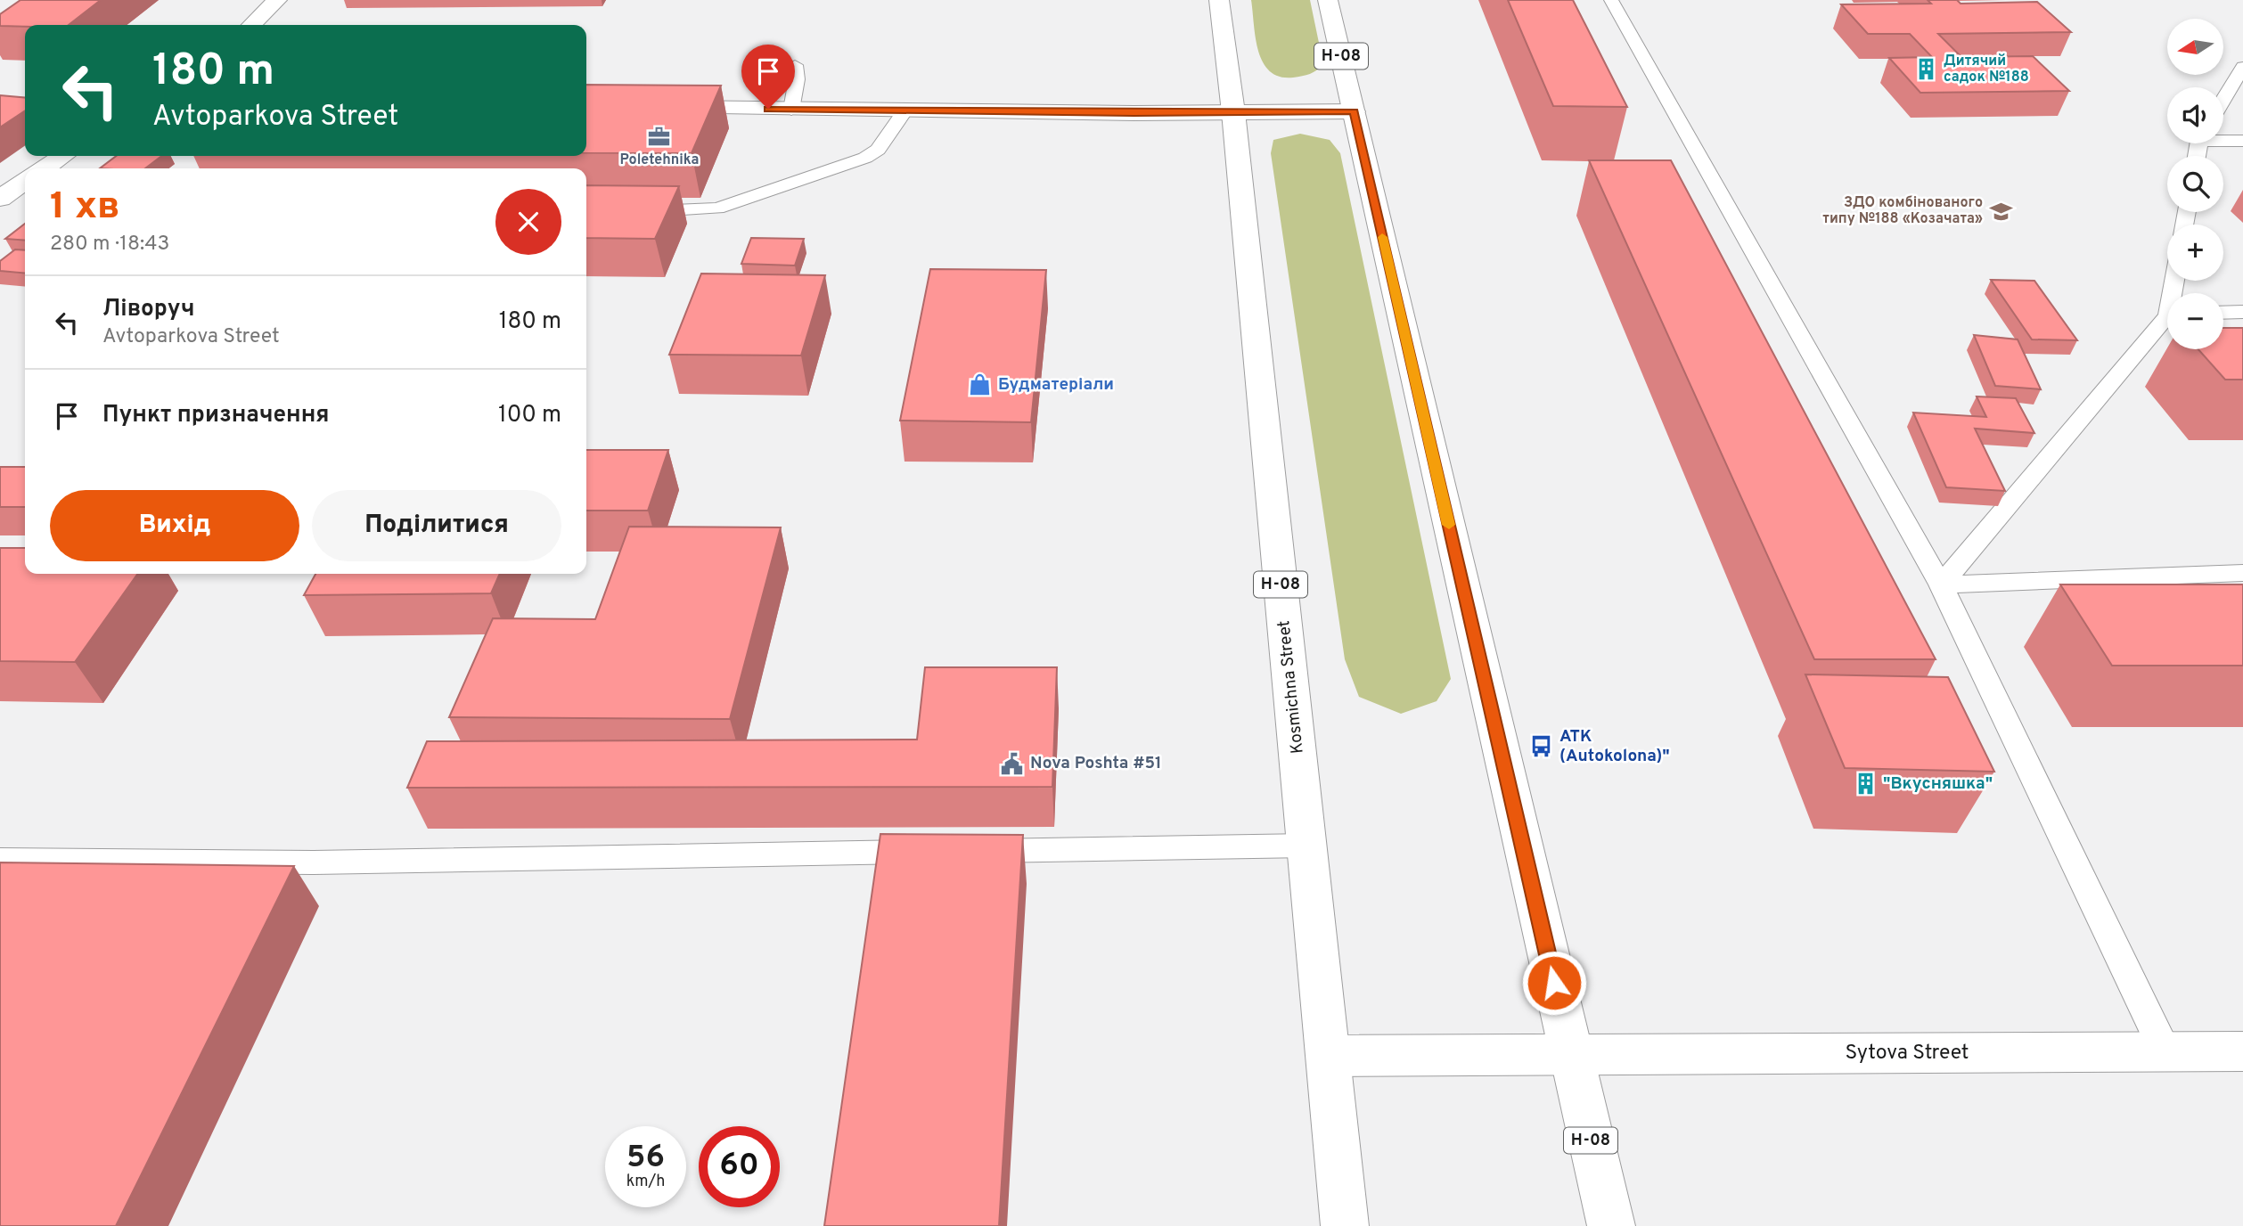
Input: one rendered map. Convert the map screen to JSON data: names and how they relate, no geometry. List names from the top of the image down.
{
  "streets": {
    "main road": ["Н-08", "Kosmichna Street", "Sytova Street"]
  },
  "crossings": [
    ["Н-08", "Sytova Street"],
    ["Kosmichna Street", "Sytova Street"]
  ],
  "places": {
    "building": ["Дитячий садок №188", "\"Вкусняшка\""],
    "office": ["Poletehnika"],
    "school or university": ["ЗДО комбінованого типу №188 «Козачата»"],
    "shop": ["Будматеріали"],
    "bus stop": ["ATK (Autokolona)\""],
    "public building": ["Nova Poshta #51"]
  },
  "north": "left",
  "page": {
    "map_buttons": ["+", "−"],
    "turn": ["180 m", "Avtoparkova Street"],
    "heading": ["1 хв", "280 m · 18:43"],
    "list": [
      {
        "name": "Ліворуч",
        "note": "Avtoparkova Street",
        "value": "180 m"
      },
      {
        "name": "Пункт призначення",
        "value": "100 m"
      }
    ],
    "buttons": ["Вихід", "Поділитися"],
    "speed": "56 km/h",
    "limit": "60"
  }
}
